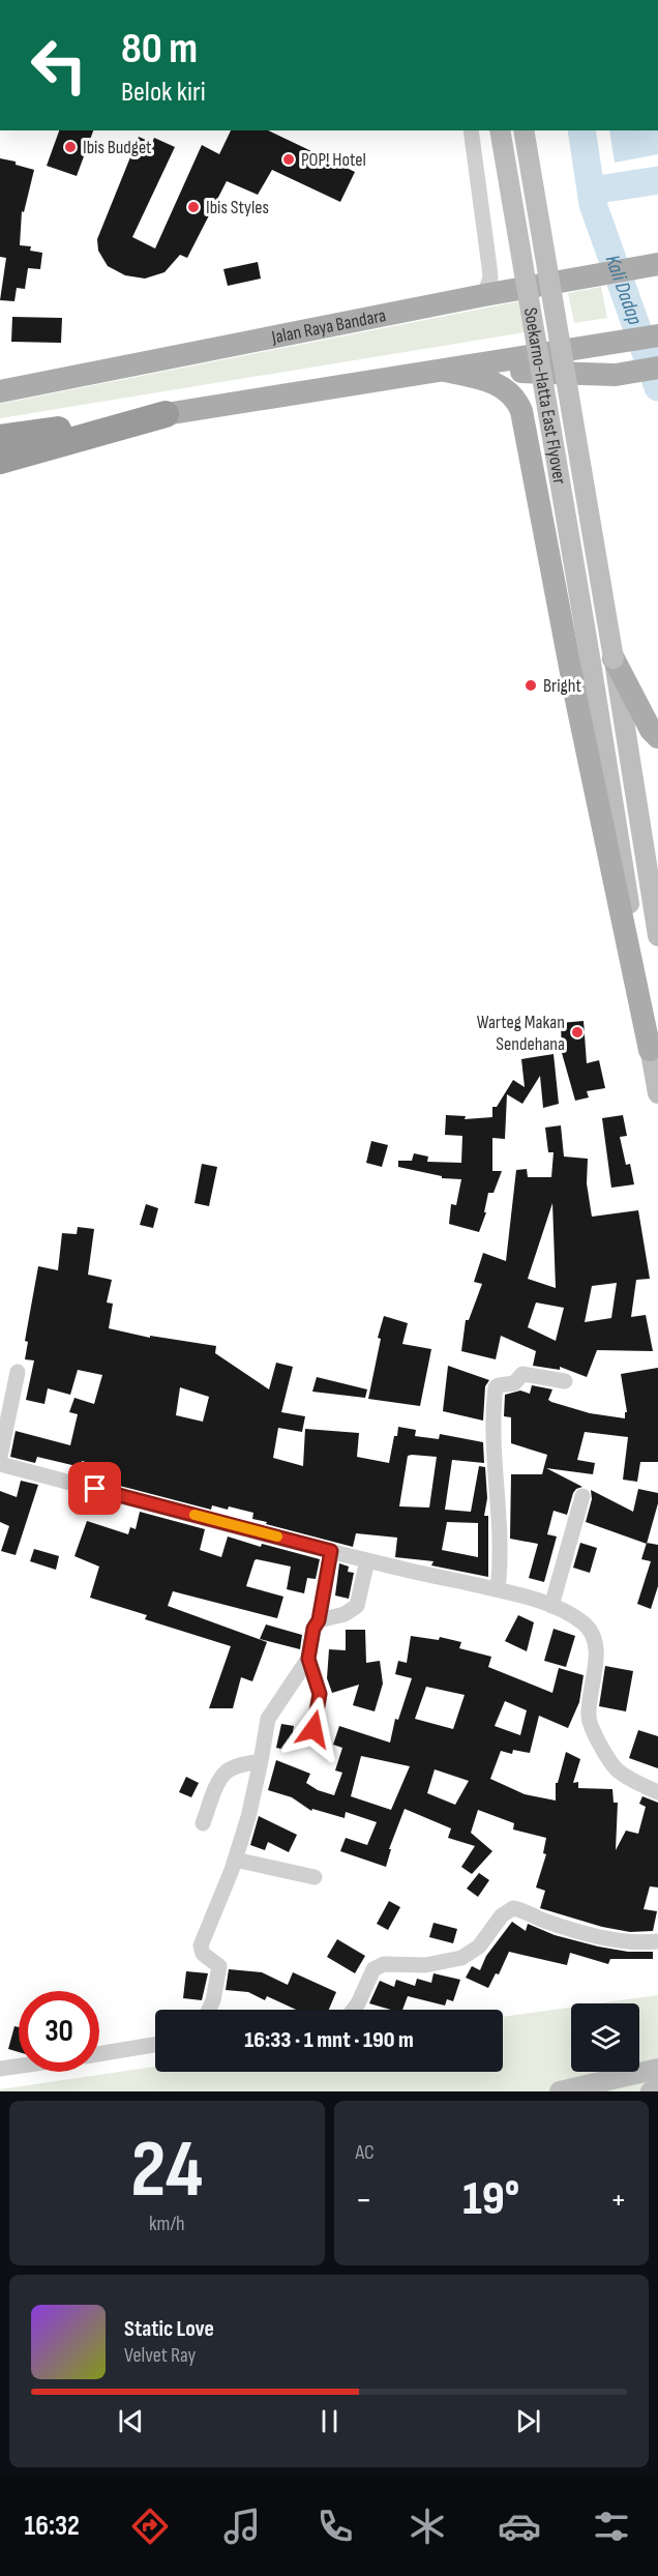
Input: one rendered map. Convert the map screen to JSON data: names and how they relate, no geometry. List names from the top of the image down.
{
  "streets": {
    "main road": ["Jalan Raya Bandara", "Soekarno-Hatta East Flyover"]
  },
  "water": ["Kali Dadap"],
  "places": [
    "Ibis Budget",
    "POP! Hotel",
    "Ibis Styles",
    "Bright",
    "Warteg Makan Sendehana"
  ],
  "page": {
    "turn": ["80 m", "Belok kiri"],
    "limit": "30",
    "trip": "16:33 · 1 mnt · 190 m",
    "tile": [
      ["24", "km/h"],
      "AC"
    ],
    "heat": ["−", "19°", "+"],
    "song": ["Static Love", "Velvet Ray"],
    "tabs": "16:32"
  }
}
